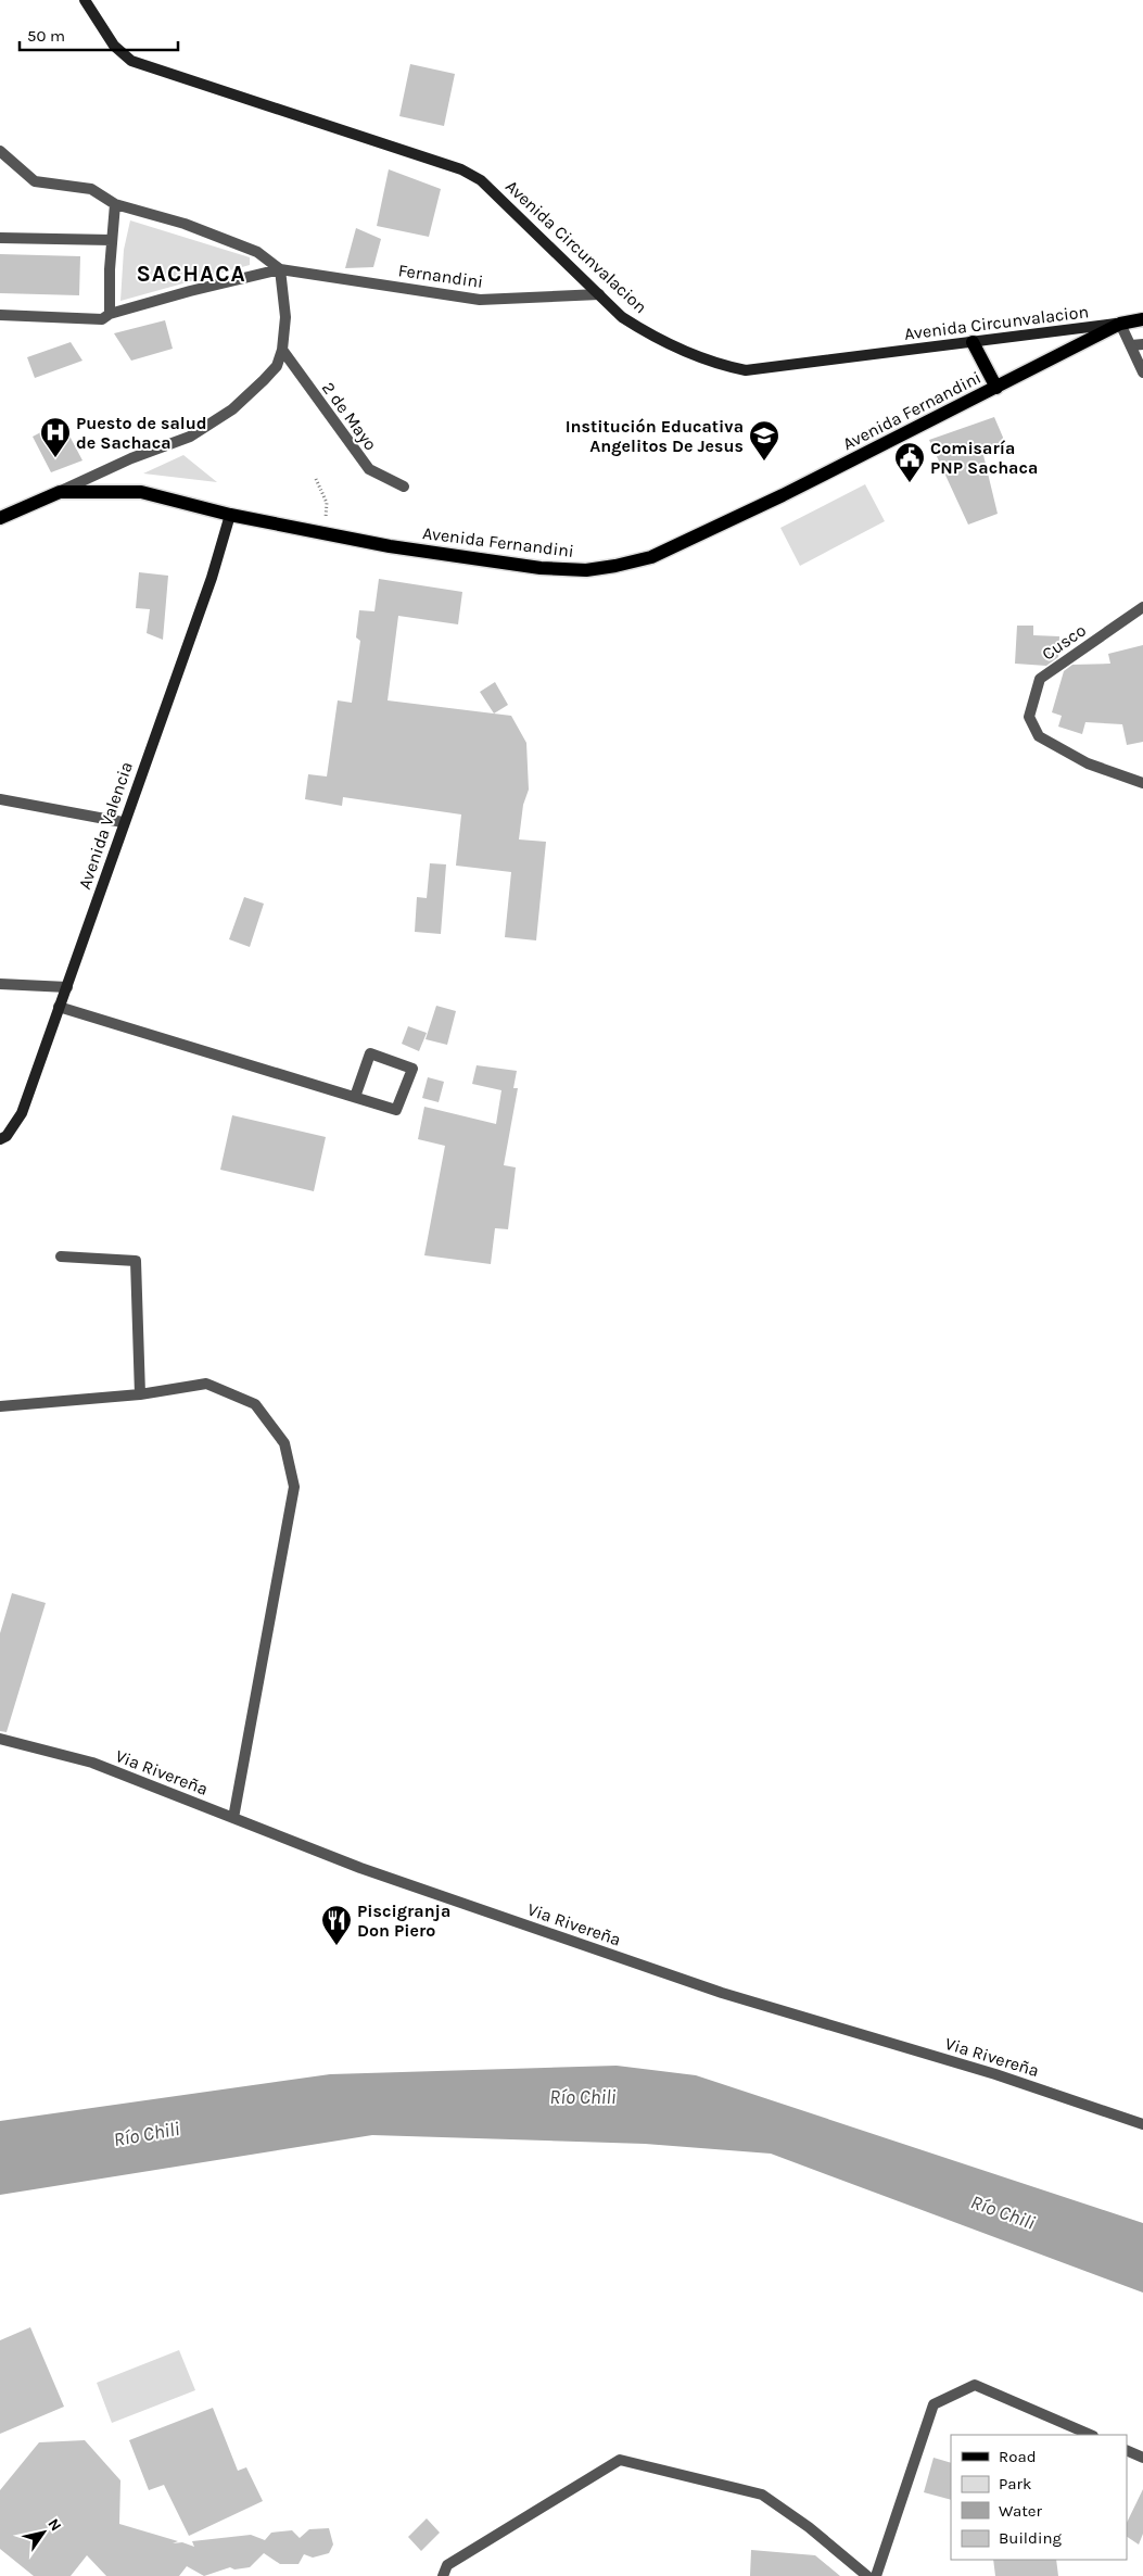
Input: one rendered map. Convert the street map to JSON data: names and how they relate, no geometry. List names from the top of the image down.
{
  "streets": {
    "main road": ["Avenida Fernandini"],
    "street": [
      "Avenida Circunvalacion",
      "Fernandini",
      "2 de Mayo",
      "Cusco",
      "Avenida Valencia",
      "Via Rivereña"
    ]
  },
  "crossings": [
    ["Avenida Circunvalacion", "Fernandini"],
    ["Avenida Circunvalacion", "Avenida Fernandini"],
    ["Avenida Fernandini", "Avenida Valencia"]
  ],
  "districts": ["SACHACA"],
  "water": ["Río Chili"],
  "places": {
    "hospital": ["Puesto de salud de Sachaca"],
    "school or university": ["Institución Educativa Angelitos De Jesus"],
    "public building": ["Comisaría PNP Sachaca"],
    "restaurant": ["Piscigranja Don Piero"]
  },
  "legend": [
    "Road",
    "Park",
    "Water",
    "Building"
  ],
  "scale_bar": "50 m",
  "north": "top right"
}
